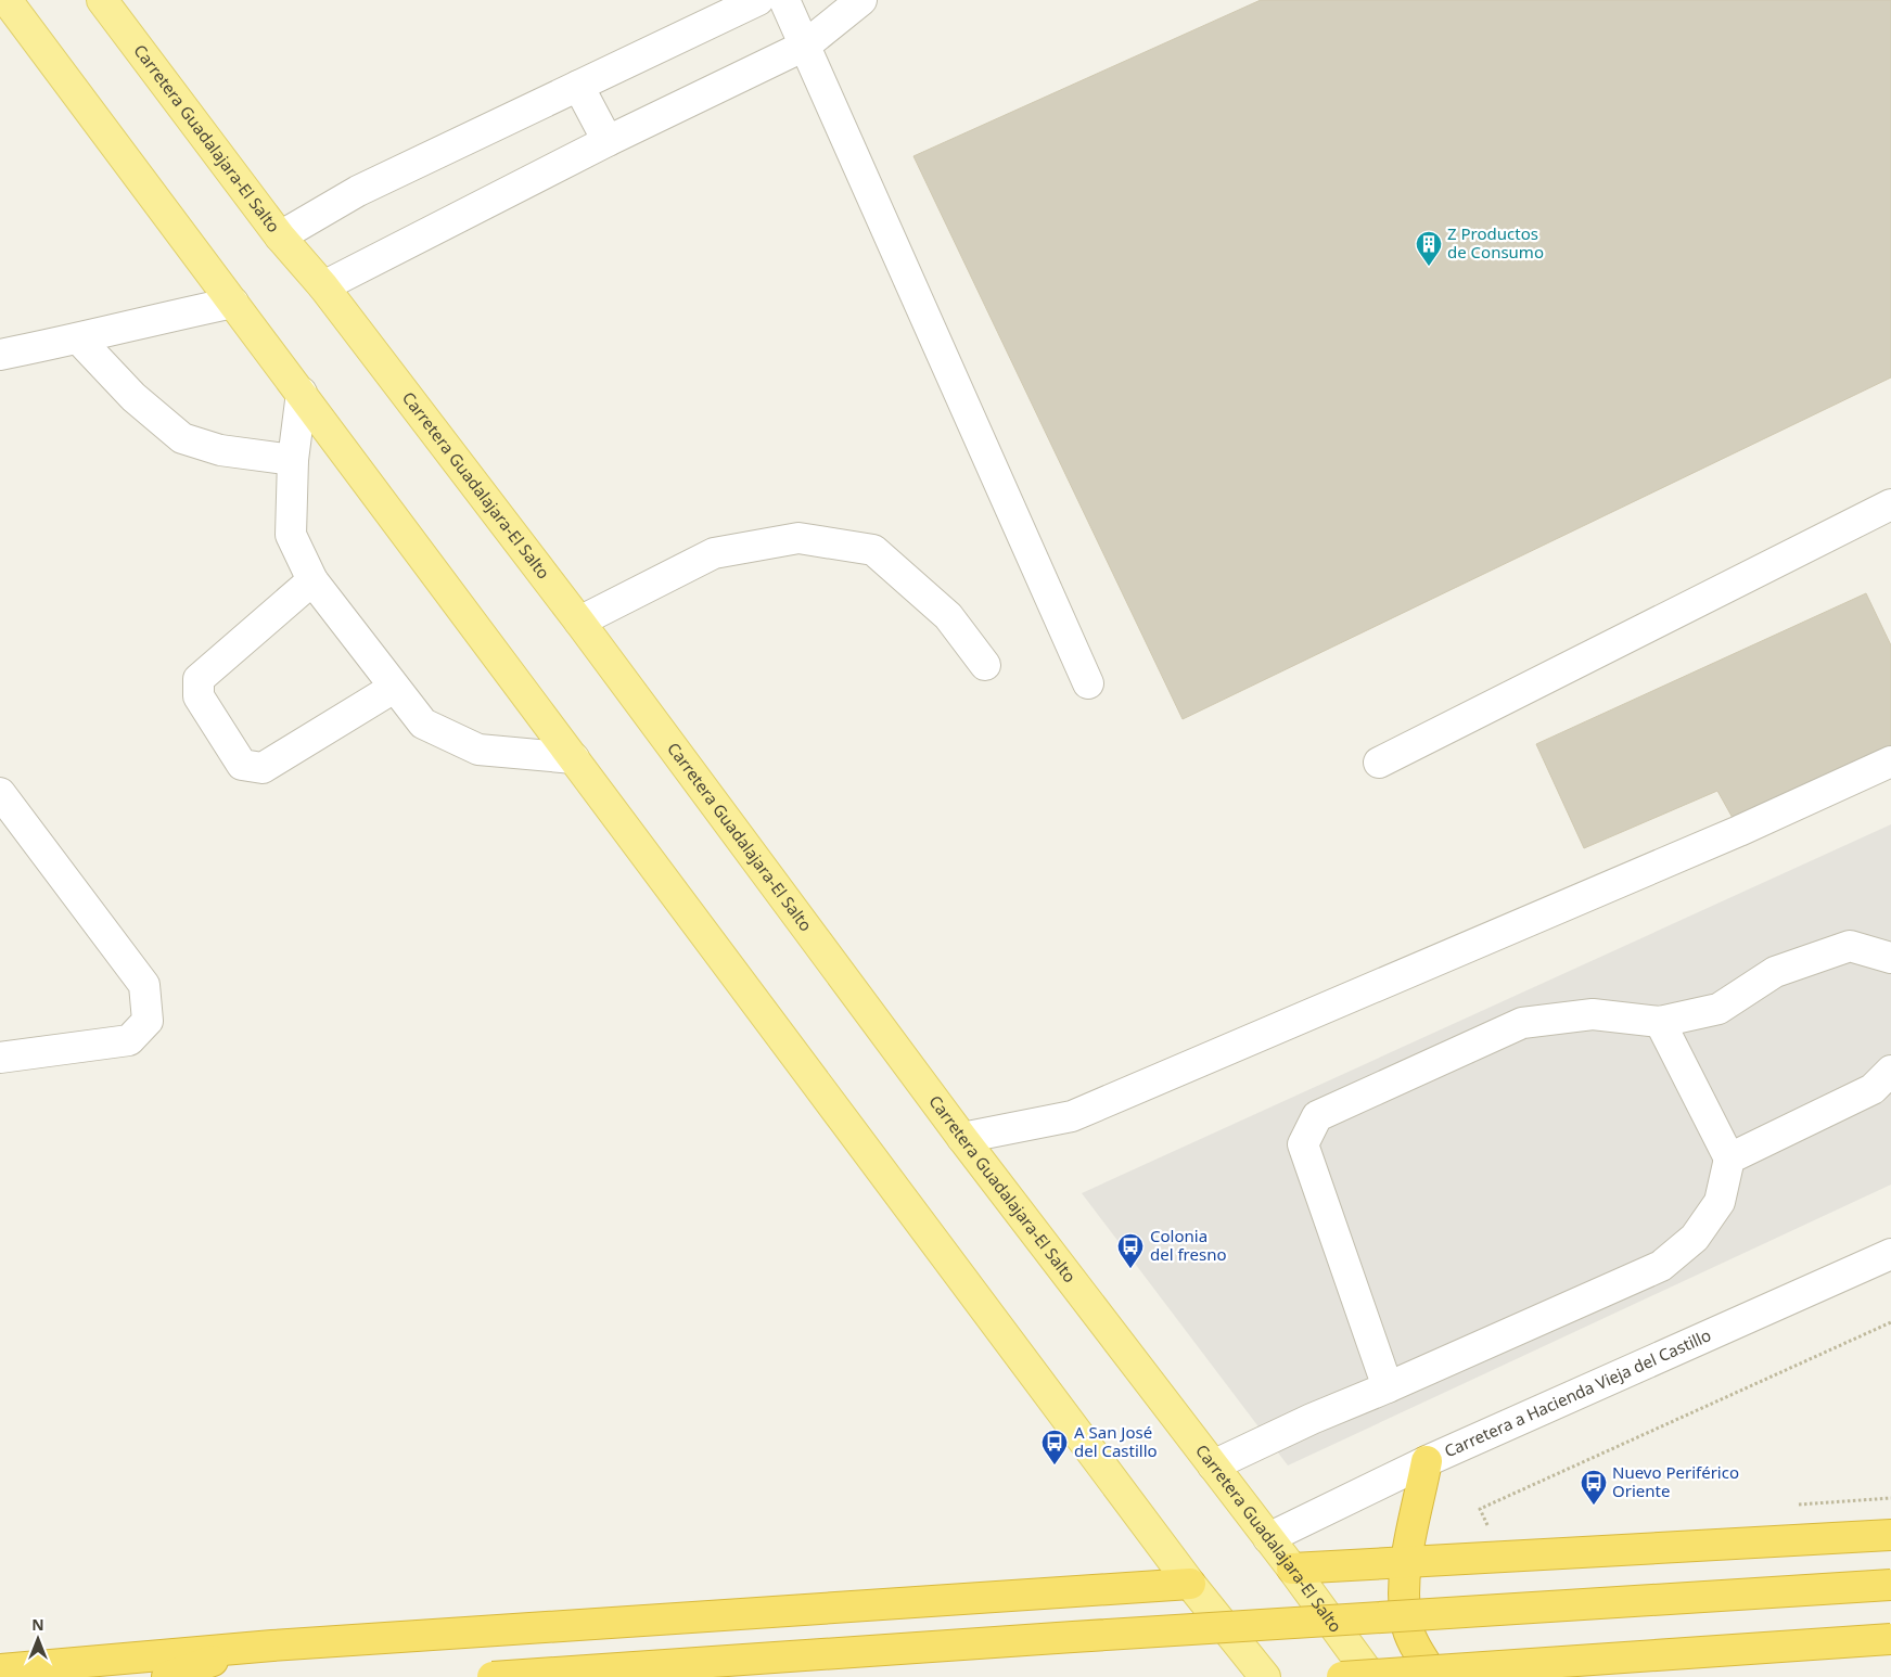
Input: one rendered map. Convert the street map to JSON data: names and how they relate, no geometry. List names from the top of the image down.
{
  "streets": {
    "main road": ["Carretera Guadalajara-El Salto"],
    "street": ["Carretera a Hacienda Vieja del Castillo"]
  },
  "crossings": [
    ["Carretera Guadalajara-El Salto", "Carretera a Hacienda Vieja del Castillo"]
  ],
  "places": {
    "building": ["Z Productos de Consumo"],
    "bus stop": ["Colonia del fresno", "A San José del Castillo", "Nuevo Periférico Oriente"]
  },
  "north": "top"
}
